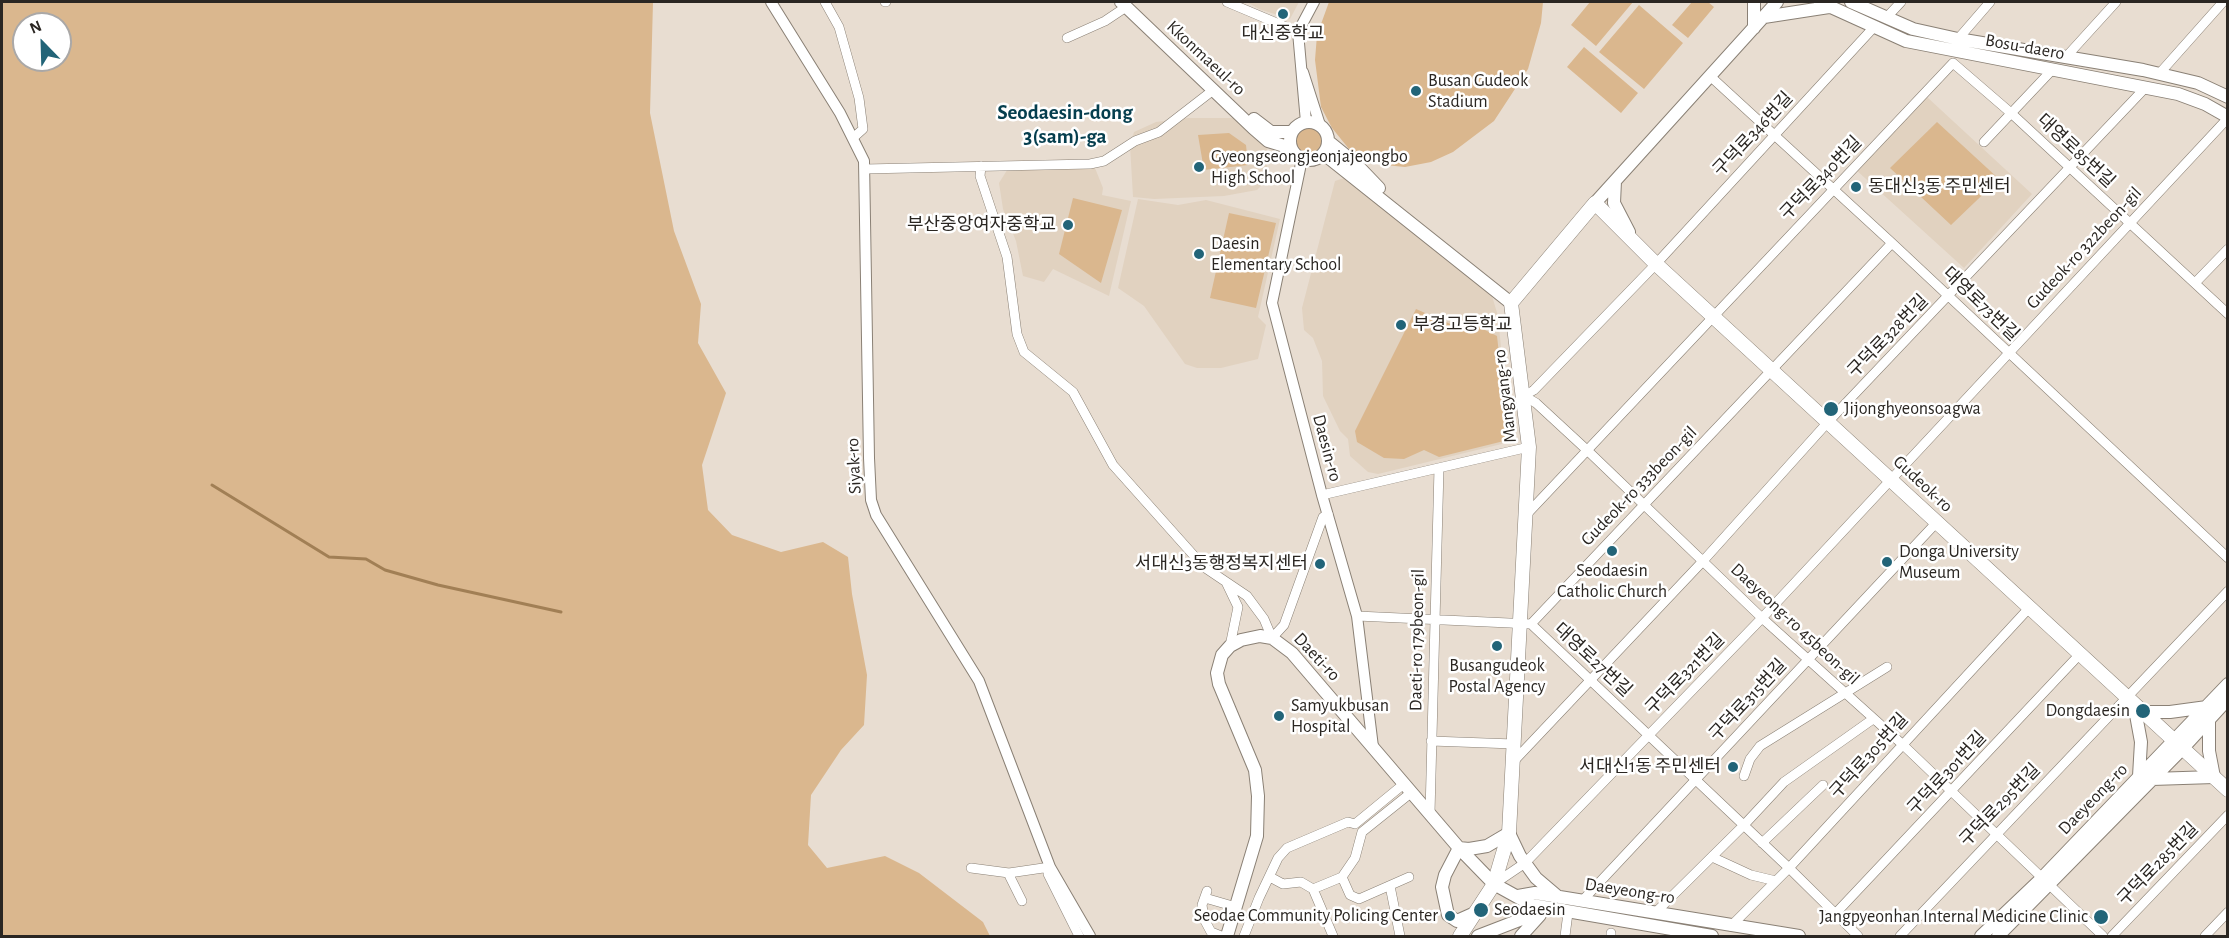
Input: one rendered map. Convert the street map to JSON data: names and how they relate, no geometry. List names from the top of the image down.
{
  "streets": {
    "main road": [
      "Bosu-daero",
      "Kkonmaeul-ro",
      "Mangyang-ro",
      "Gudeok-ro",
      "Daeti-ro",
      "Daeyeong-ro"
    ],
    "street": [
      "구덕로346번길",
      "대영로85번길",
      "구덕로340번길",
      "Gudeok-ro 322beon-gil",
      "대영로73번길",
      "구덕로328번길",
      "Daesin-ro",
      "Siyak-ro",
      "Gudeok-ro 333beon-gil",
      "Daeyeong-ro 45beon-gil",
      "Daeti-ro 179beon-gil",
      "대영로27번길",
      "구덕로321번길",
      "구덕로315번길",
      "구덕로305번길",
      "구덕로301번길",
      "구덕로295번길",
      "구덕로285번길"
    ]
  },
  "crossings": [
    ["Bosu-daero", "구덕로346번길"],
    ["Bosu-daero", "대영로85번길"],
    ["Bosu-daero", "구덕로340번길"],
    ["Bosu-daero", "Gudeok-ro 322beon-gil"],
    ["Bosu-daero", "구덕로328번길"],
    ["Kkonmaeul-ro", "Daesin-ro"],
    ["구덕로346번길", "대영로73번길"],
    ["구덕로346번길", "Mangyang-ro"],
    ["구덕로346번길", "Gudeok-ro"],
    ["구덕로346번길", "Daeyeong-ro 45beon-gil"],
    ["대영로85번길", "구덕로340번길"],
    ["대영로85번길", "Gudeok-ro 322beon-gil"],
    ["대영로85번길", "구덕로328번길"],
    ["구덕로340번길", "대영로73번길"],
    ["구덕로340번길", "Mangyang-ro"],
    ["구덕로340번길", "Gudeok-ro"],
    ["구덕로340번길", "Daeyeong-ro 45beon-gil"],
    ["Gudeok-ro 322beon-gil", "대영로73번길"],
    ["Gudeok-ro 322beon-gil", "Gudeok-ro"],
    ["Gudeok-ro 322beon-gil", "구덕로321번길"],
    ["대영로73번길", "구덕로328번길"],
    ["대영로73번길", "Gudeok-ro 333beon-gil"],
    ["구덕로328번길", "Mangyang-ro"],
    ["구덕로328번길", "Gudeok-ro"],
    ["구덕로328번길", "Daeyeong-ro 45beon-gil"],
    ["구덕로328번길", "대영로27번길"],
    ["Mangyang-ro", "Gudeok-ro 333beon-gil"],
    ["Mangyang-ro", "Daeyeong-ro 45beon-gil"],
    ["Mangyang-ro", "Daeti-ro"],
    ["Mangyang-ro", "대영로27번길"],
    ["Mangyang-ro", "구덕로321번길"],
    ["Mangyang-ro", "Daeyeong-ro"],
    ["Daesin-ro", "Daeti-ro"],
    ["Gudeok-ro", "Gudeok-ro 333beon-gil"],
    ["Gudeok-ro", "구덕로321번길"],
    ["Gudeok-ro", "구덕로315번길"],
    ["Gudeok-ro", "구덕로305번길"],
    ["Gudeok-ro", "구덕로301번길"],
    ["Gudeok-ro", "Daeyeong-ro"],
    ["Gudeok-ro", "구덕로295번길"],
    ["Gudeok-ro 333beon-gil", "Daeyeong-ro 45beon-gil"],
    ["Gudeok-ro 333beon-gil", "대영로27번길"],
    ["Daeyeong-ro 45beon-gil", "구덕로321번길"],
    ["Daeyeong-ro 45beon-gil", "구덕로315번길"],
    ["Daeyeong-ro 45beon-gil", "구덕로305번길"],
    ["Daeyeong-ro 45beon-gil", "구덕로301번길"],
    ["Daeyeong-ro 45beon-gil", "Daeyeong-ro"],
    ["Daeyeong-ro 45beon-gil", "구덕로295번길"],
    ["Daeti-ro 179beon-gil", "Daeti-ro"],
    ["Daeti-ro", "구덕로321번길"],
    ["Daeti-ro", "Daeyeong-ro"],
    ["대영로27번길", "구덕로321번길"],
    ["대영로27번길", "구덕로315번길"],
    ["대영로27번길", "구덕로305번길"],
    ["대영로27번길", "구덕로301번길"],
    ["구덕로321번길", "Daeyeong-ro"],
    ["구덕로315번길", "Daeyeong-ro"],
    ["구덕로305번길", "Daeyeong-ro"]
  ],
  "districts": ["Seodaesin-dong 3(sam)-ga"],
  "places": [
    "대신중학교",
    "Busan Gudeok Stadium",
    "Gyeongseongjeonjajeongbo High School",
    "동대신3동 주민센터",
    "부산중앙여자중학교",
    "Daesin Elementary School",
    "부경고등학교",
    "Jijonghyeonsoagwa",
    "Seodaesin Catholic Church",
    "Donga University Museum",
    "서대신3동행정복지센터",
    "Busangudeok Postal Agency",
    "Dongdaesin",
    "Samyukbusan Hospital",
    "서대신1동 주민센터",
    "Seodaesin",
    "Seodae Community Policing Center",
    "Jangpyeonhan Internal Medicine Clinic"
  ],
  "north": "top left"
}
